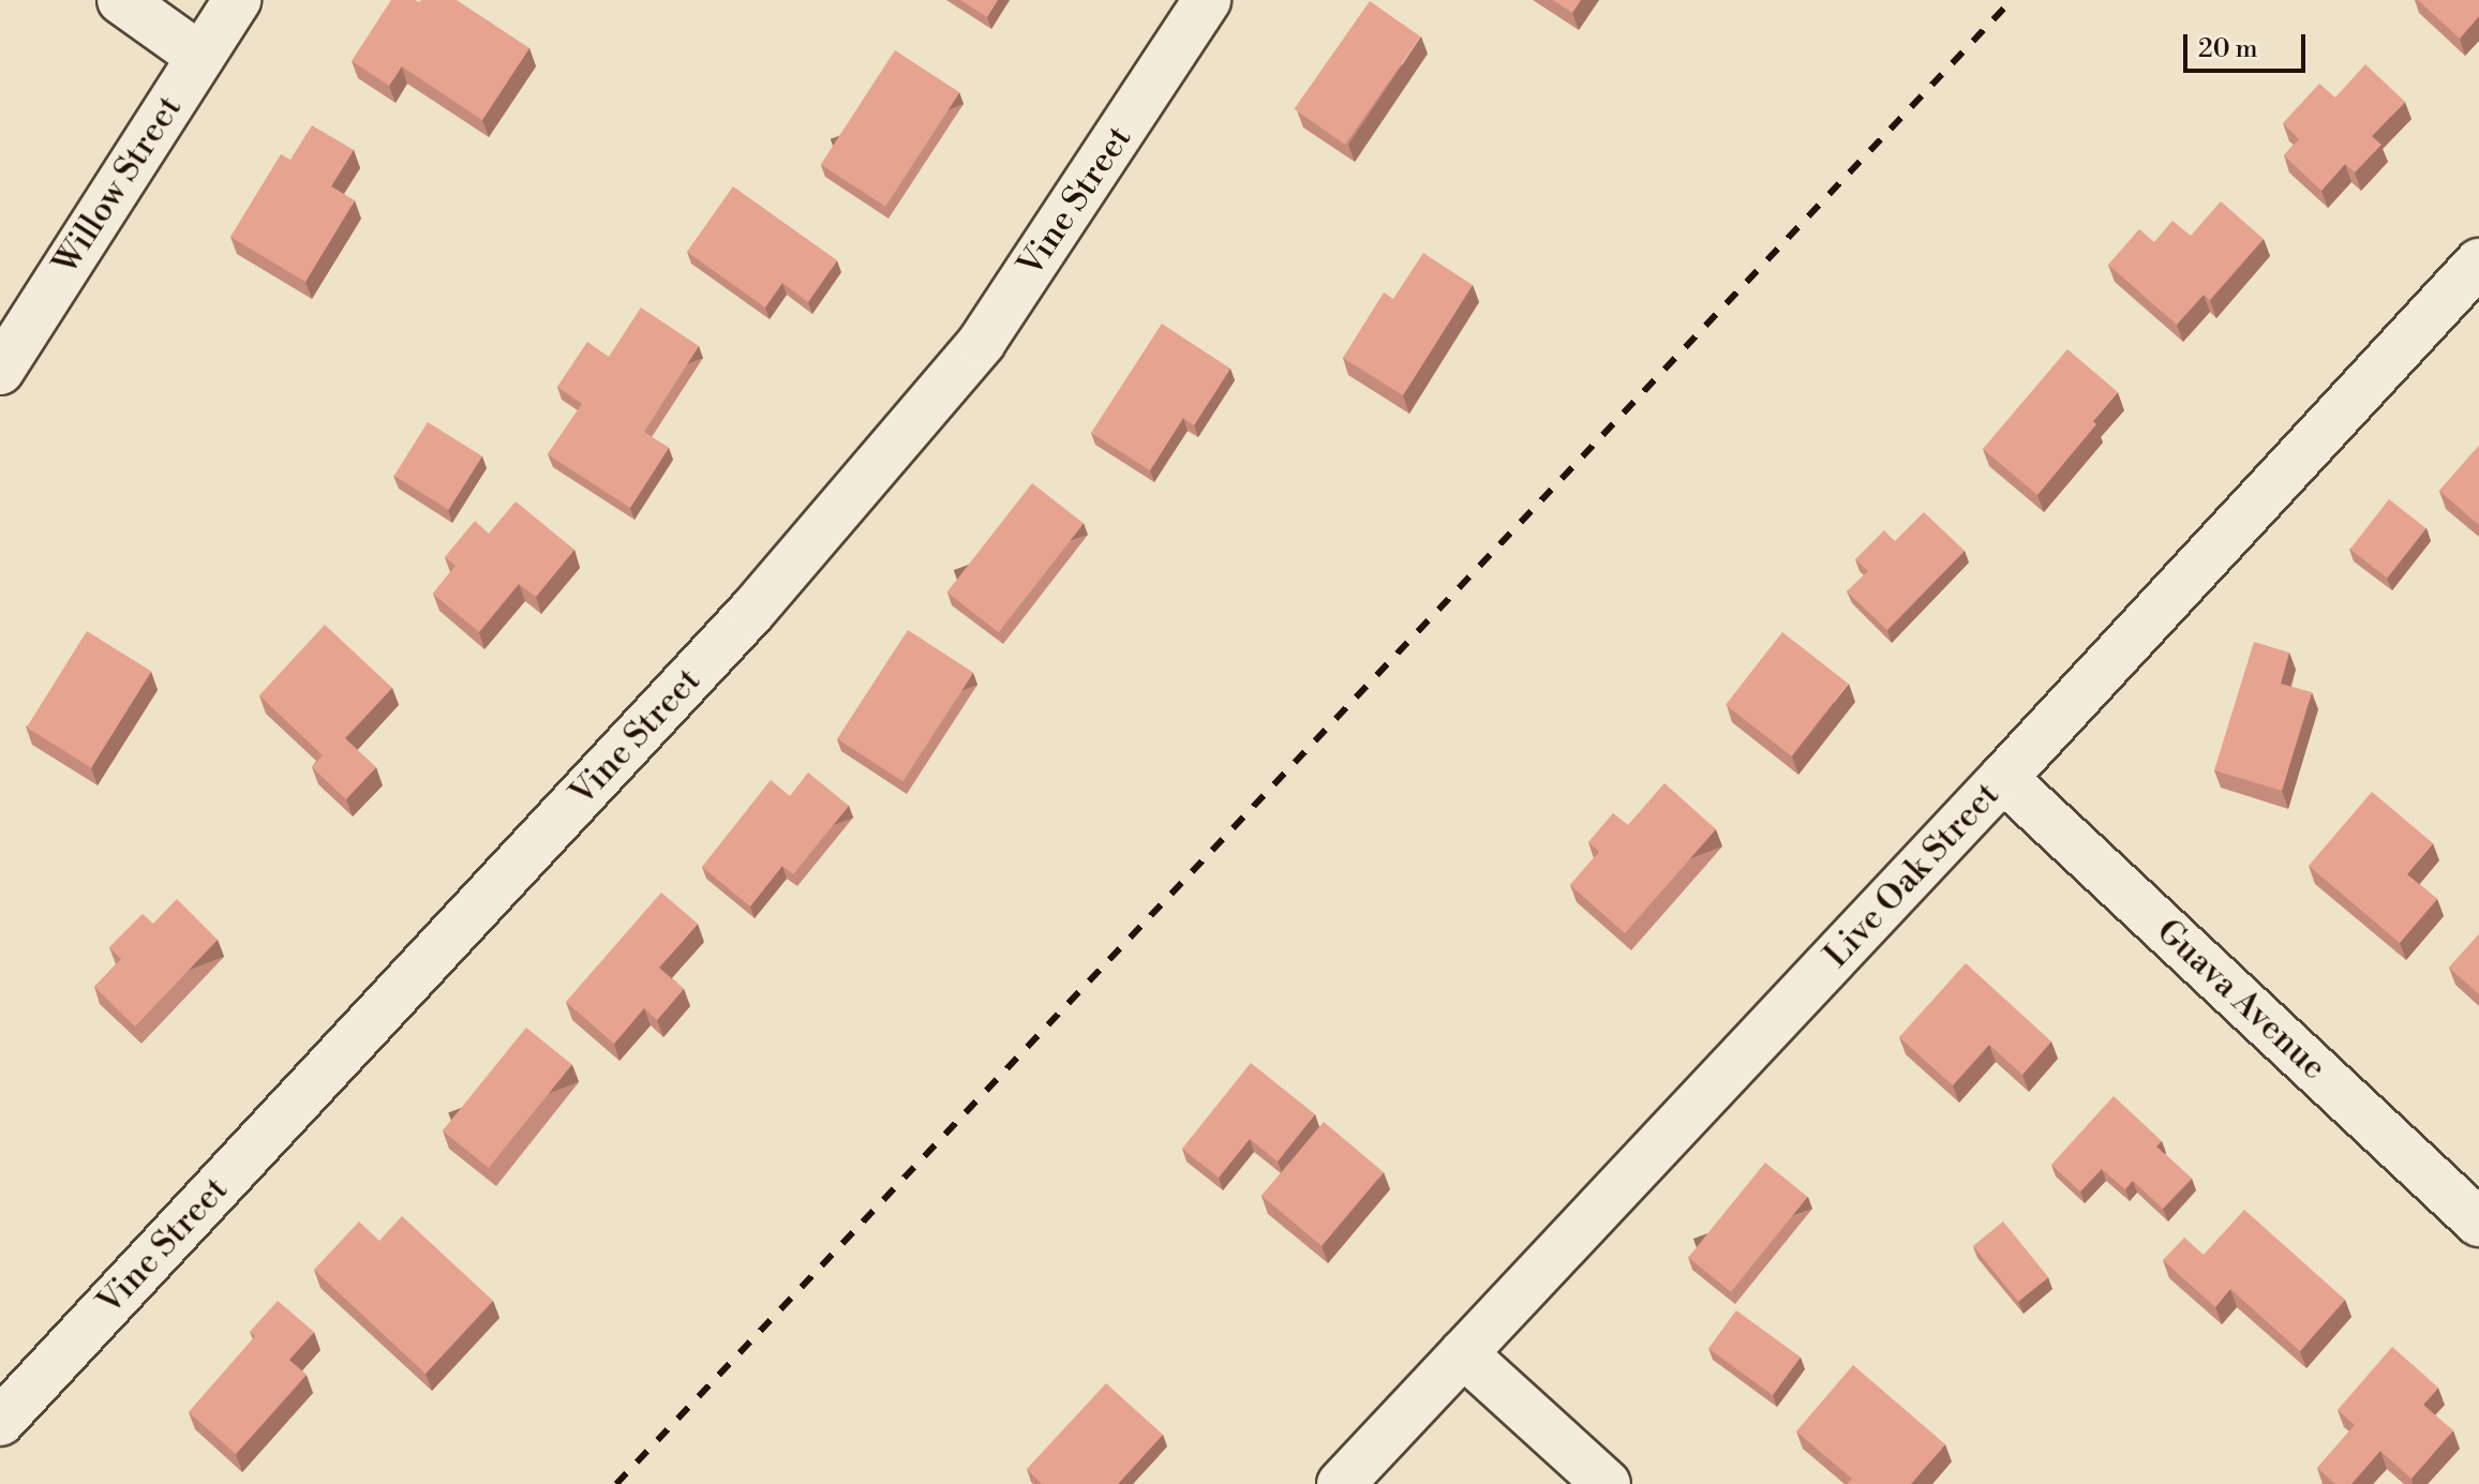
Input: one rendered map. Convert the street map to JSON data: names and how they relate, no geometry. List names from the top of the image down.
{
  "streets": {
    "street": [
      "Willow Street",
      "Vine Street",
      "Live Oak Street",
      "Guava Avenue"
    ]
  },
  "crossings": [
    ["Live Oak Street", "Guava Avenue"]
  ],
  "scale_bar": "20 m"
}
